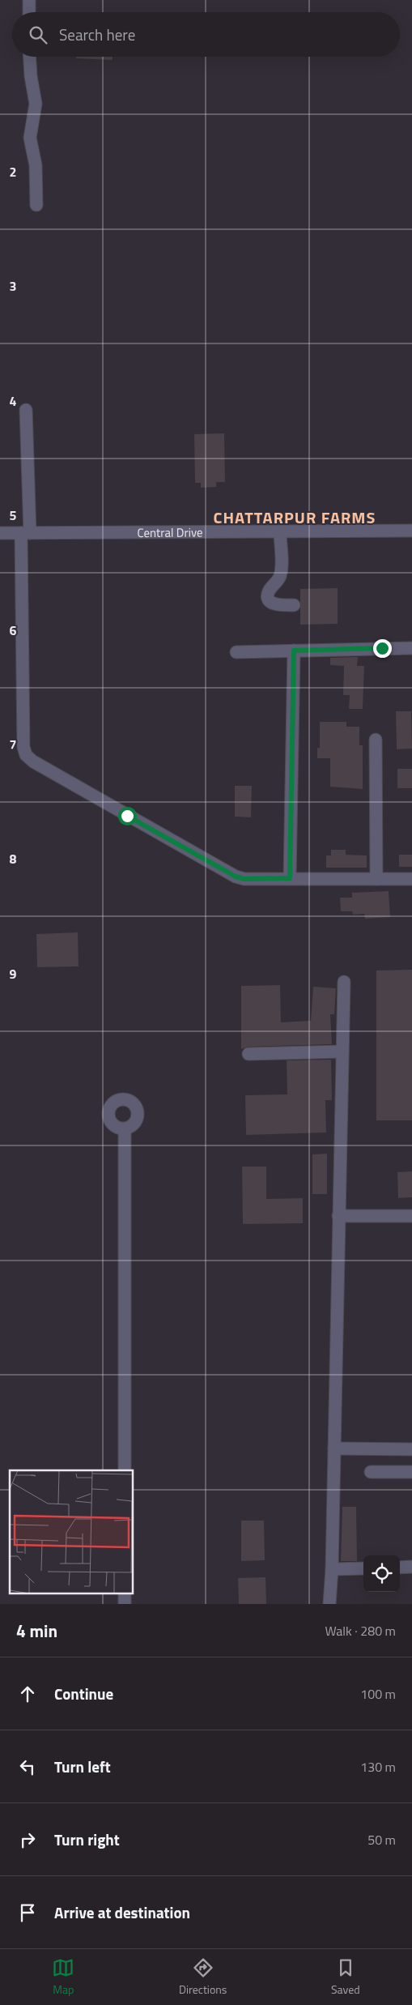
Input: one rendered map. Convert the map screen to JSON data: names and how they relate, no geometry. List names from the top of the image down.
{
  "streets": {
    "street": ["Central Drive"]
  },
  "districts": ["CHATTARPUR FARMS"],
  "page": {
    "search": "Search here",
    "heading": ["4 min", "Walk · 280 m"],
    "list": [
      ["Continue", "100 m"],
      ["Turn left", "130 m"],
      ["Turn right", "50 m"],
      "Arrive at destination"
    ],
    "nav": ["Map", "Directions", "Saved"]
  },
  "grid": {
    "rows": [
      "2",
      "3",
      "4",
      "5",
      "6",
      "7",
      "8",
      "9"
    ]
  }
}
